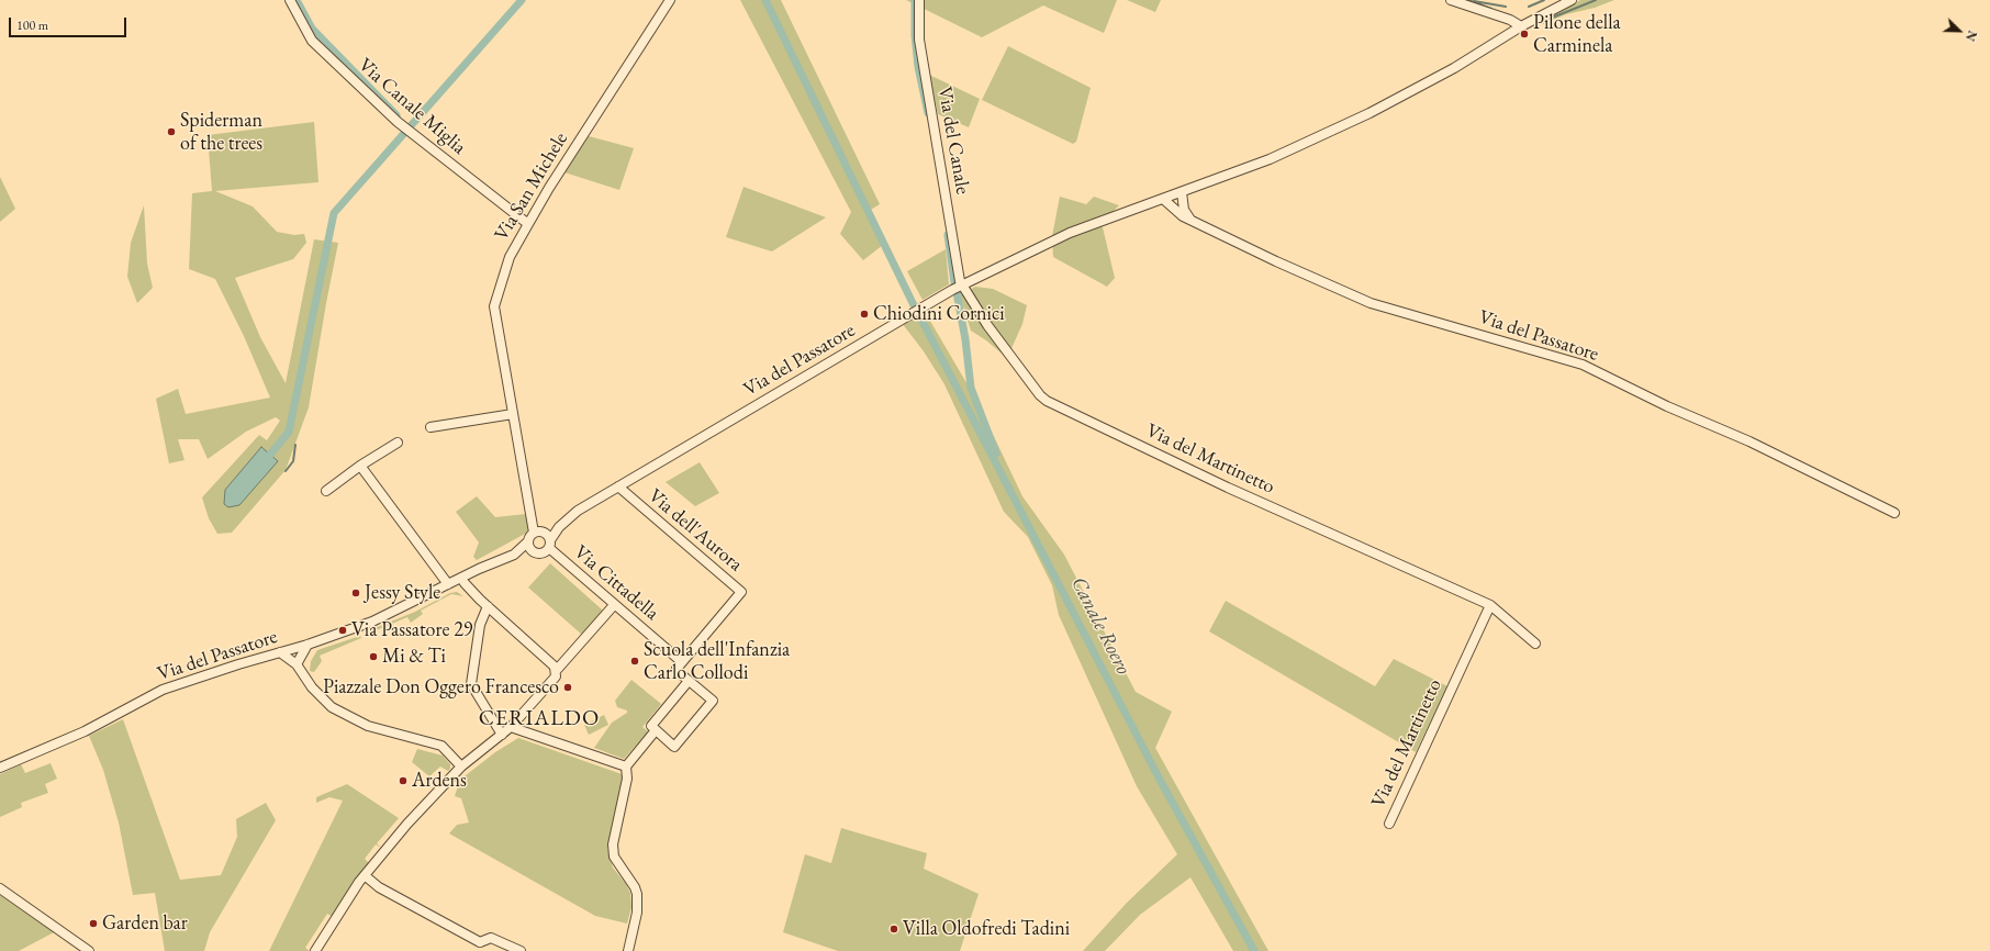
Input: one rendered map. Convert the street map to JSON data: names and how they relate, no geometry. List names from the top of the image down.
{
  "streets": {
    "street": [
      "Via Canale Miglia",
      "Via del Canale",
      "Via San Michele",
      "Via del Passatore",
      "Via del Martinetto",
      "Via dell'Aurora",
      "Via Cittadella"
    ]
  },
  "crossings": [
    ["Via Canale Miglia", "Via San Michele"],
    ["Via del Canale", "Via del Passatore"],
    ["Via del Canale", "Via del Martinetto"],
    ["Via San Michele", "Via del Passatore"],
    ["Via San Michele", "Via Cittadella"],
    ["Via del Passatore", "Via del Martinetto"],
    ["Via del Passatore", "Via dell'Aurora"],
    ["Via del Passatore", "Via Cittadella"],
    ["Via dell'Aurora", "Via Cittadella"]
  ],
  "districts": ["CERIALDO"],
  "water": ["Canale Roero"],
  "places": [
    "Pilone della Carminela",
    "Spiderman of the trees",
    "Chiodini Cornici",
    "Jessy Style",
    "Via Passatore 29",
    "Mi & Ti",
    "Scuola dell'Infanzia Carlo Collodi",
    "Piazzale Don Oggero Francesco",
    "Ardens",
    "Garden bar",
    "Villa Oldofredi Tadini"
  ],
  "scale_bar": "100 m",
  "north": "bottom right"
}
